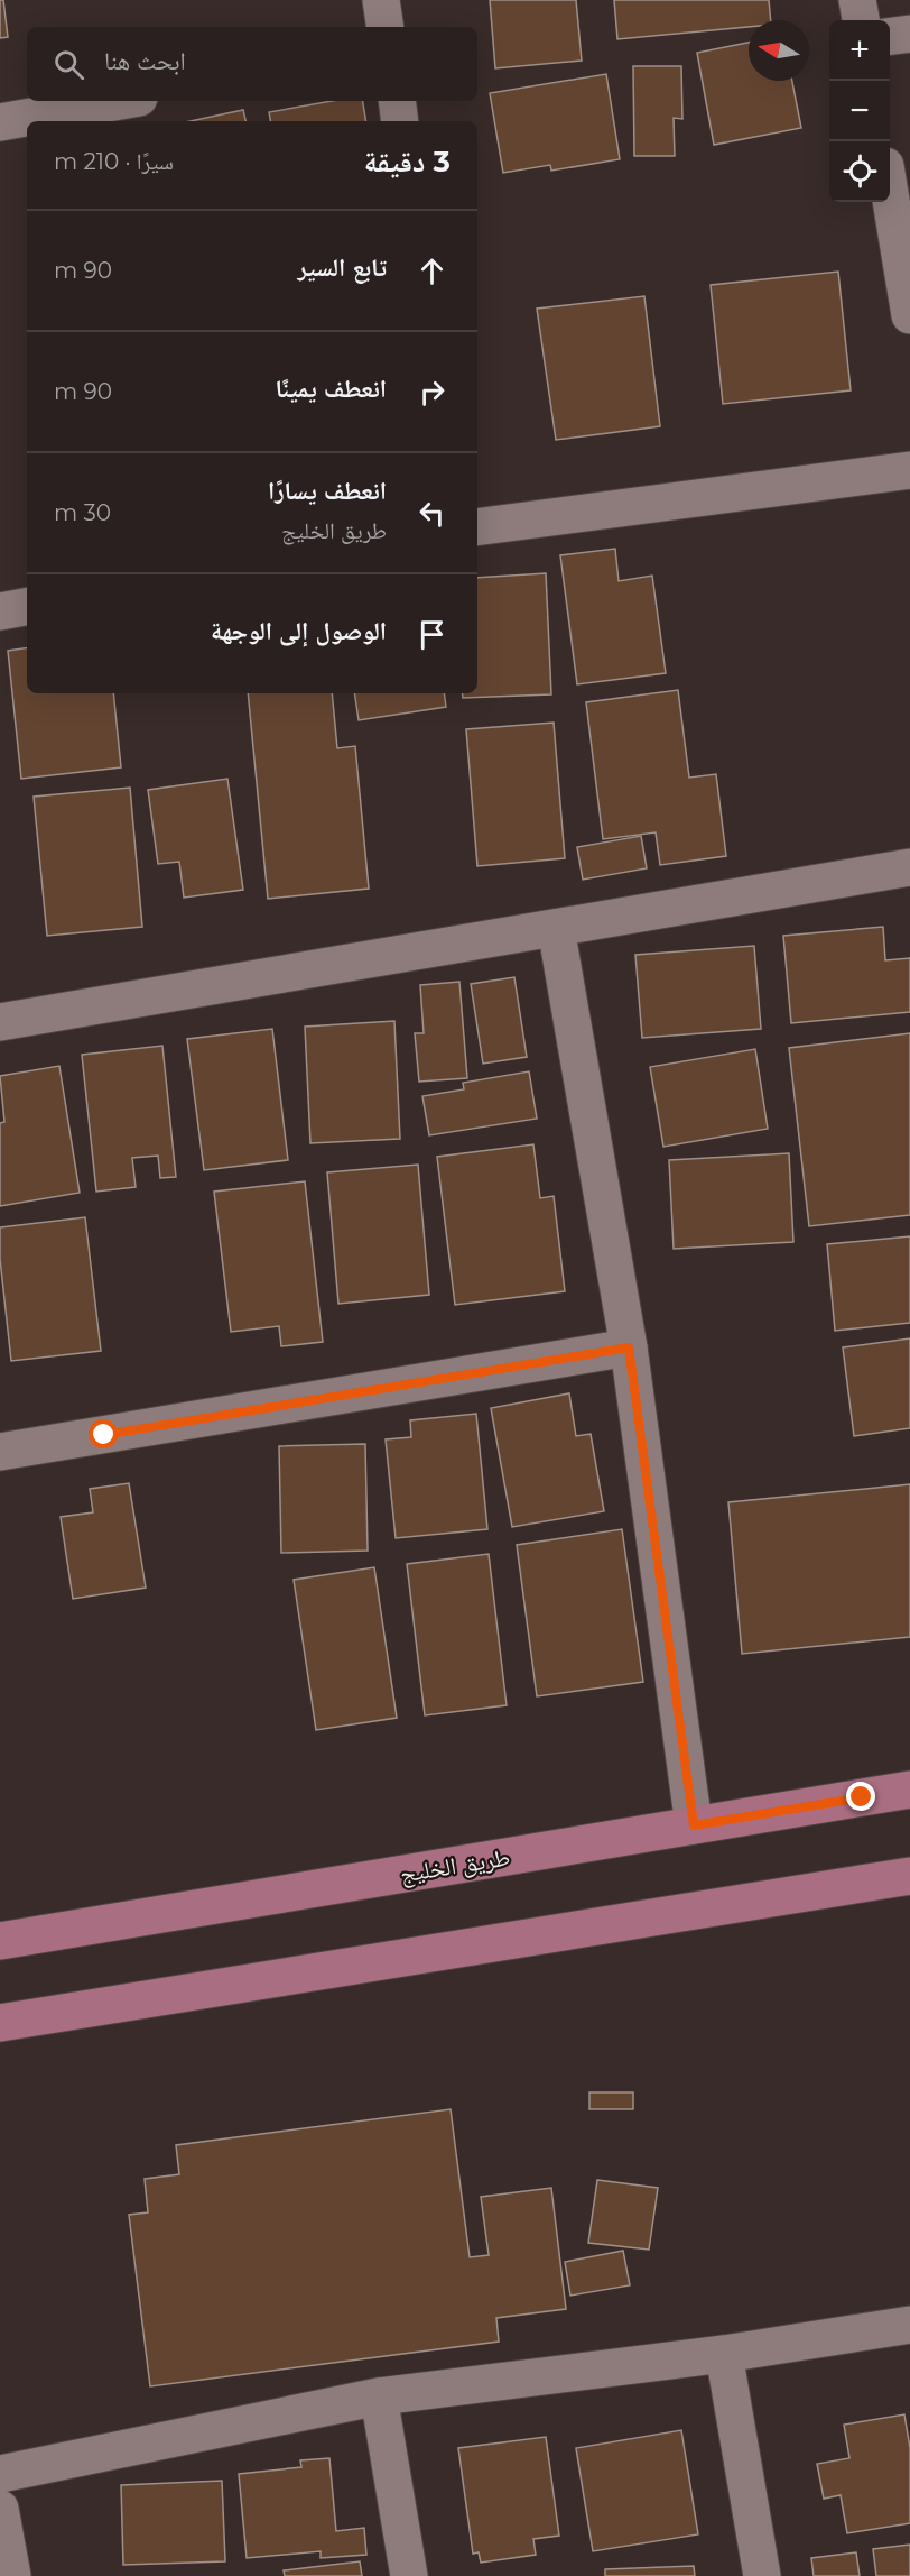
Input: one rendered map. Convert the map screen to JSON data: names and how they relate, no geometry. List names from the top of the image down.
{
  "streets": {
    "main road": ["طريق الخليج"]
  },
  "north": "left",
  "page": {
    "map_buttons": ["+", "−"],
    "search": "ابحث هنا",
    "heading": ["3 دقيقة", "سيرًا · 210 m"],
    "list": [
      ["تابع السير", "90 m"],
      ["انعطف يمينًا", "90 m"],
      ["انعطف يسارًا", "طريق الخليج", "30 m"],
      "الوصول إلى الوجهة"
    ]
  }
}
